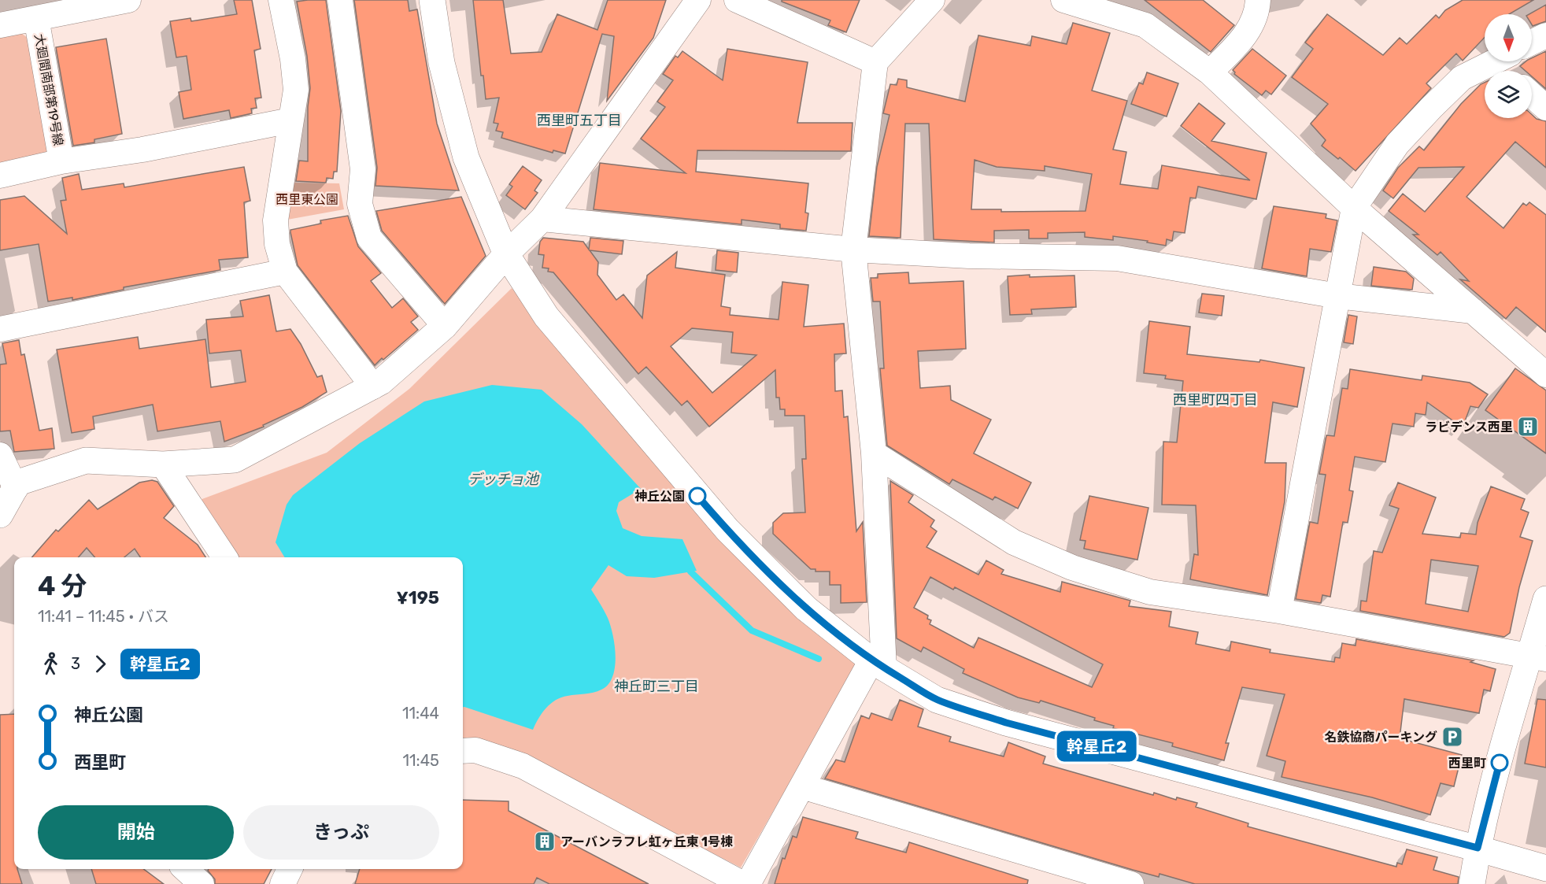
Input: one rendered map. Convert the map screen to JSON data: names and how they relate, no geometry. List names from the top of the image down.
{
  "streets": {
    "street": ["大廻間南部第19号線"]
  },
  "districts": ["西里町五丁目", "西里町四丁目", "神丘町三丁目"],
  "water": ["デッチョ池"],
  "parks": ["西里東公園"],
  "places": {
    "building": ["ラビデンス西里", "アーバンラフレ虹ヶ丘東 1号棟"],
    "other": ["神丘公園", "西里町"],
    "parking": ["名鉄協商パーキング"]
  },
  "lines": ["bus line 幹星丘2"],
  "north": "bottom",
  "page": {
    "on_map": "幹星丘2",
    "heading": ["4 分", "11:41 – 11:45 · バス", "¥195"],
    "legs": ["3", "幹星丘2"],
    "list": [
      {
        "name": "神丘公園",
        "value": "11:44"
      },
      {
        "name": "西里町",
        "value": "11:45"
      }
    ],
    "buttons": ["開始", "きっぷ"]
  }
}
